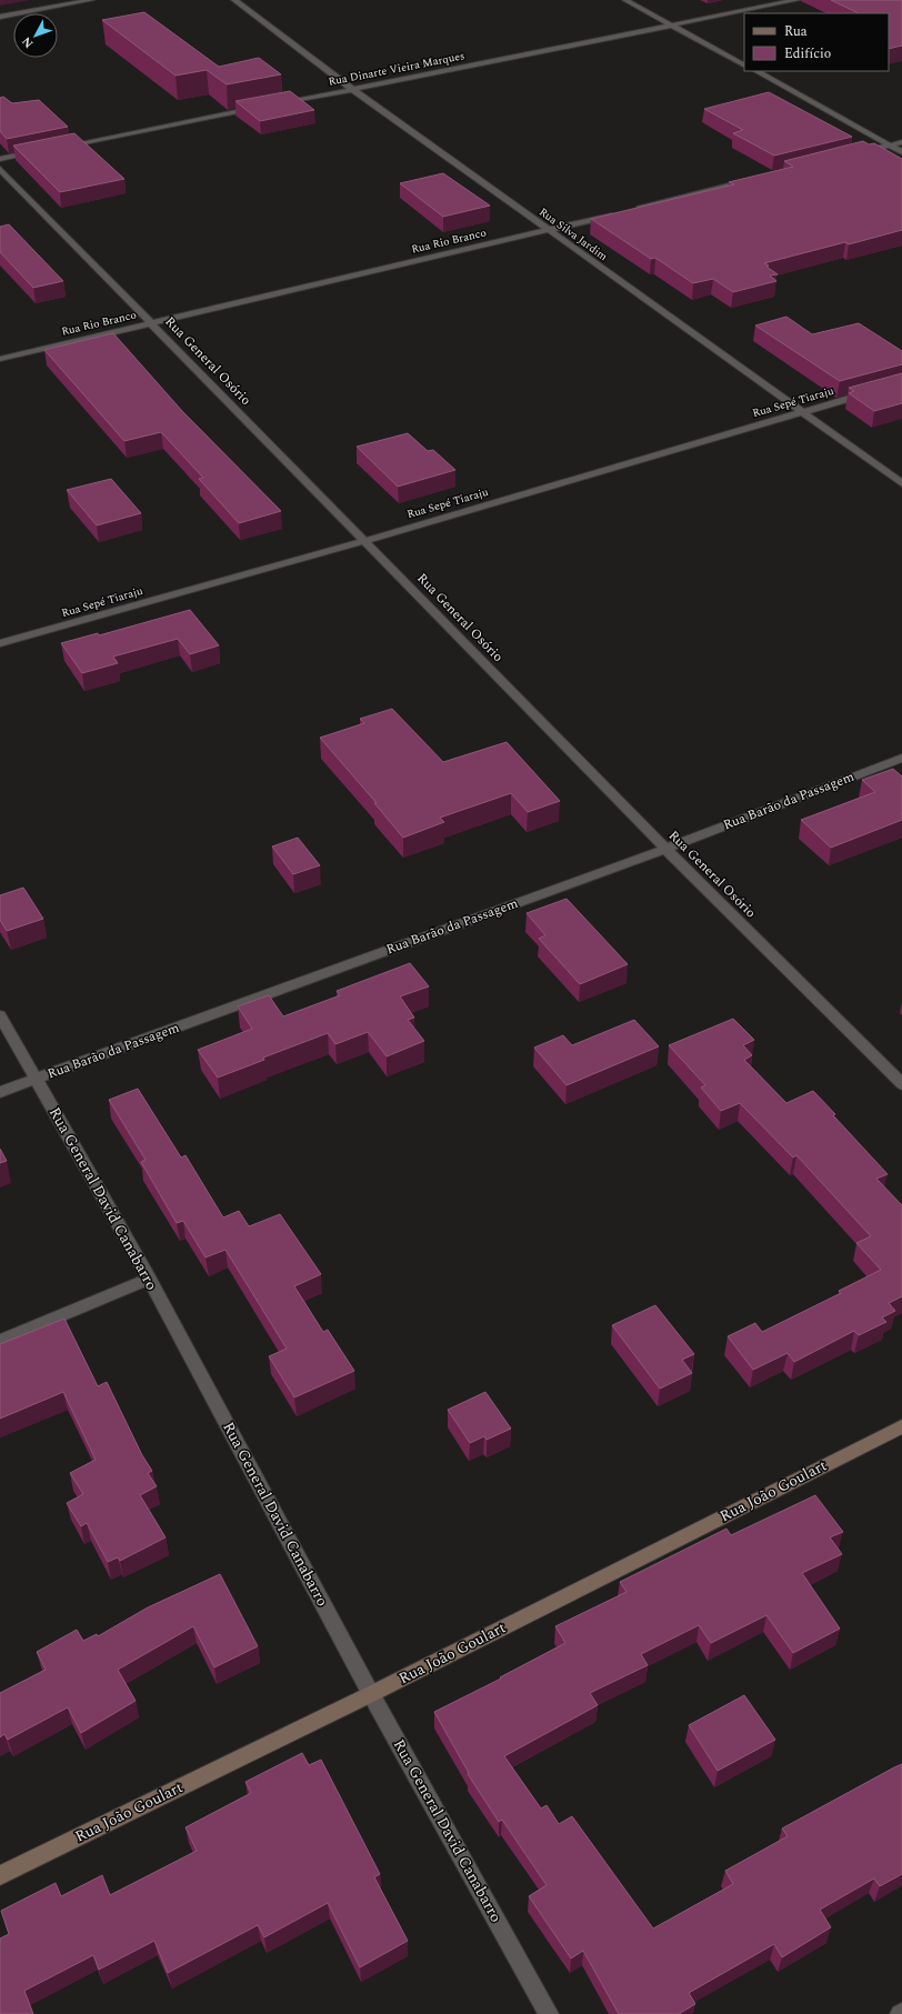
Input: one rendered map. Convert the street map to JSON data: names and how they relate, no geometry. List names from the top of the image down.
{
  "streets": {
    "street": [
      "Rua Dinarte Vieira Marques",
      "Rua Silva Jardim",
      "Rua Rio Branco",
      "Rua General Osório",
      "Rua Sepé Tiaraju",
      "Rua Barão da Passagem",
      "Rua General David Canabarro",
      "Rua João Goulart"
    ]
  },
  "crossings": [
    ["Rua Dinarte Vieira Marques", "Rua Silva Jardim"],
    ["Rua Silva Jardim", "Rua Rio Branco"],
    ["Rua Silva Jardim", "Rua Sepé Tiaraju"],
    ["Rua Rio Branco", "Rua General Osório"],
    ["Rua General Osório", "Rua Sepé Tiaraju"],
    ["Rua General Osório", "Rua Barão da Passagem"],
    ["Rua Barão da Passagem", "Rua General David Canabarro"],
    ["Rua General David Canabarro", "Rua João Goulart"]
  ],
  "legend": ["Rua", "Edifício"],
  "north": "bottom left"
}
